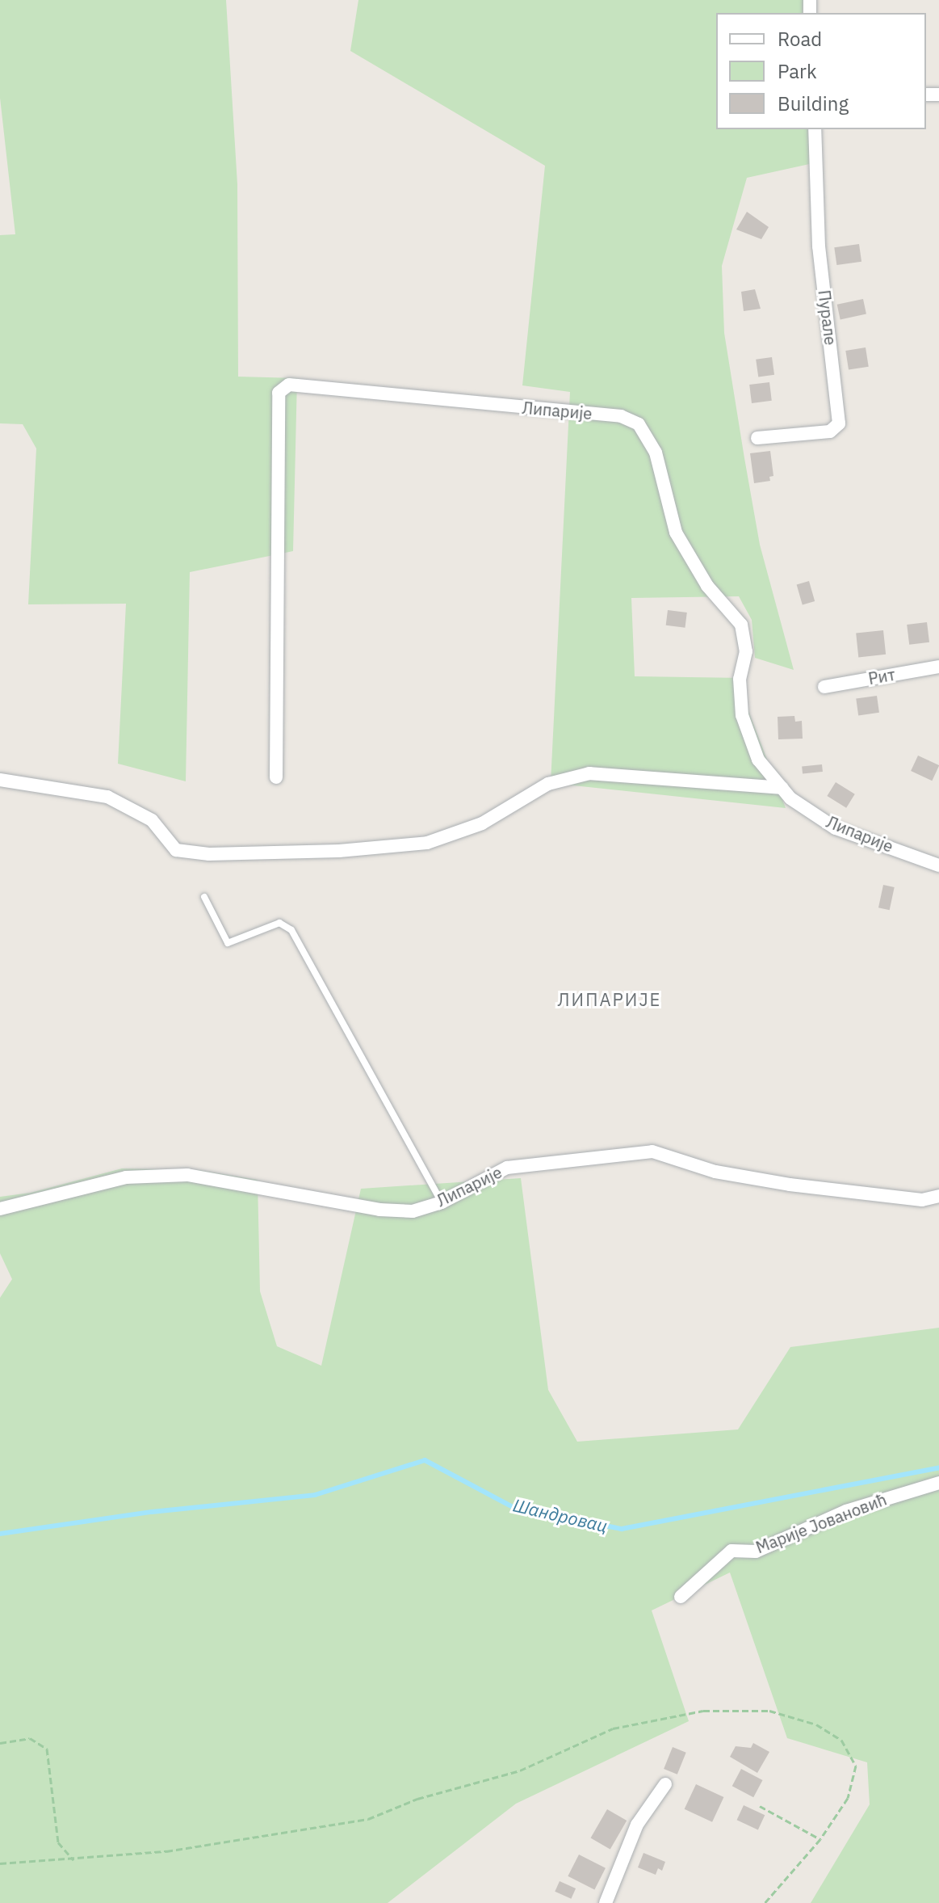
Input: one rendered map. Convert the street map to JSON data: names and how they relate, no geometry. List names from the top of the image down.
{
  "streets": {
    "street": [
      "Пурале",
      "Липарије",
      "Рит",
      "Марије Јовановић"
    ]
  },
  "districts": ["ЛИПАРИЈЕ"],
  "water": ["Шандровац"],
  "legend": ["Road", "Park", "Building"]
}
